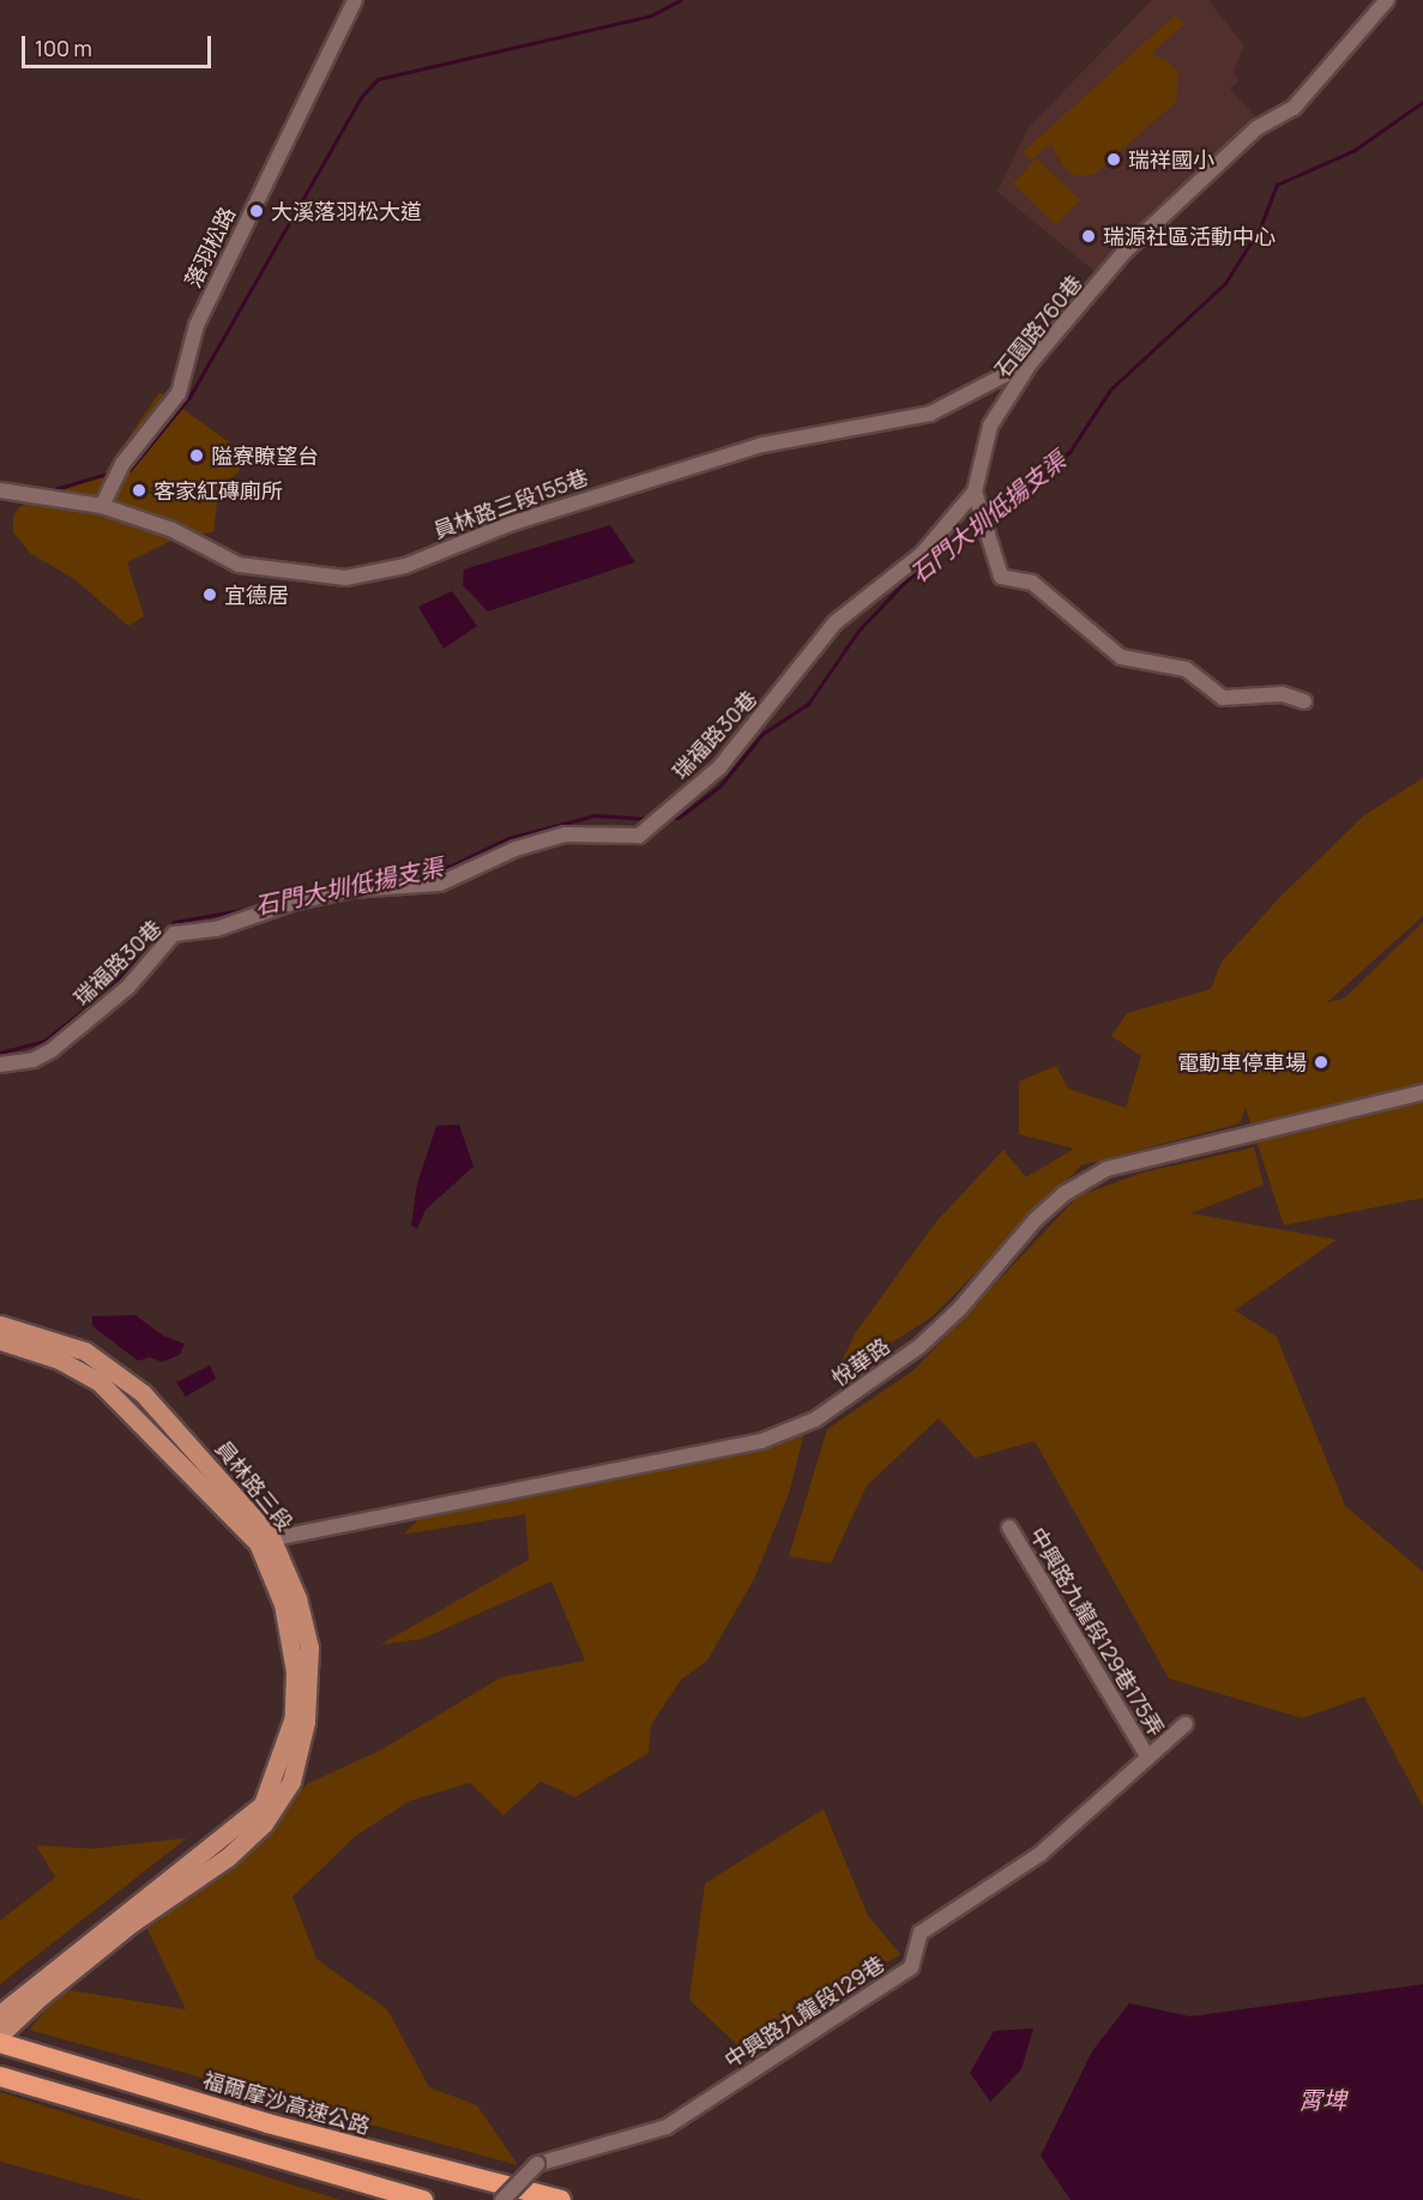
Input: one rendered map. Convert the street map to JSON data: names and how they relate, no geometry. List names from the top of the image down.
{
  "streets": {
    "highway": ["福爾摩沙高速公路"],
    "main road": ["員林路三段"],
    "street": [
      "落羽松路",
      "石園路760巷",
      "員林路三段155巷",
      "瑞福路30巷",
      "悅華路",
      "中興路九龍段129巷175弄",
      "中興路九龍段129巷"
    ]
  },
  "crossings": [
    ["落羽松路", "員林路三段155巷"],
    ["石園路760巷", "員林路三段155巷"],
    ["石園路760巷", "瑞福路30巷"],
    ["悅華路", "員林路三段"],
    ["中興路九龍段129巷175弄", "中興路九龍段129巷"]
  ],
  "water": ["石門大圳低揚支渠", "霄埤"],
  "places": [
    "瑞祥國小",
    "大溪落羽松大道",
    "瑞源社區活動中心",
    "隘寮瞭望台",
    "客家紅磚廁所",
    "宜德居",
    "電動車停車場"
  ],
  "scale_bar": "100 m"
}
